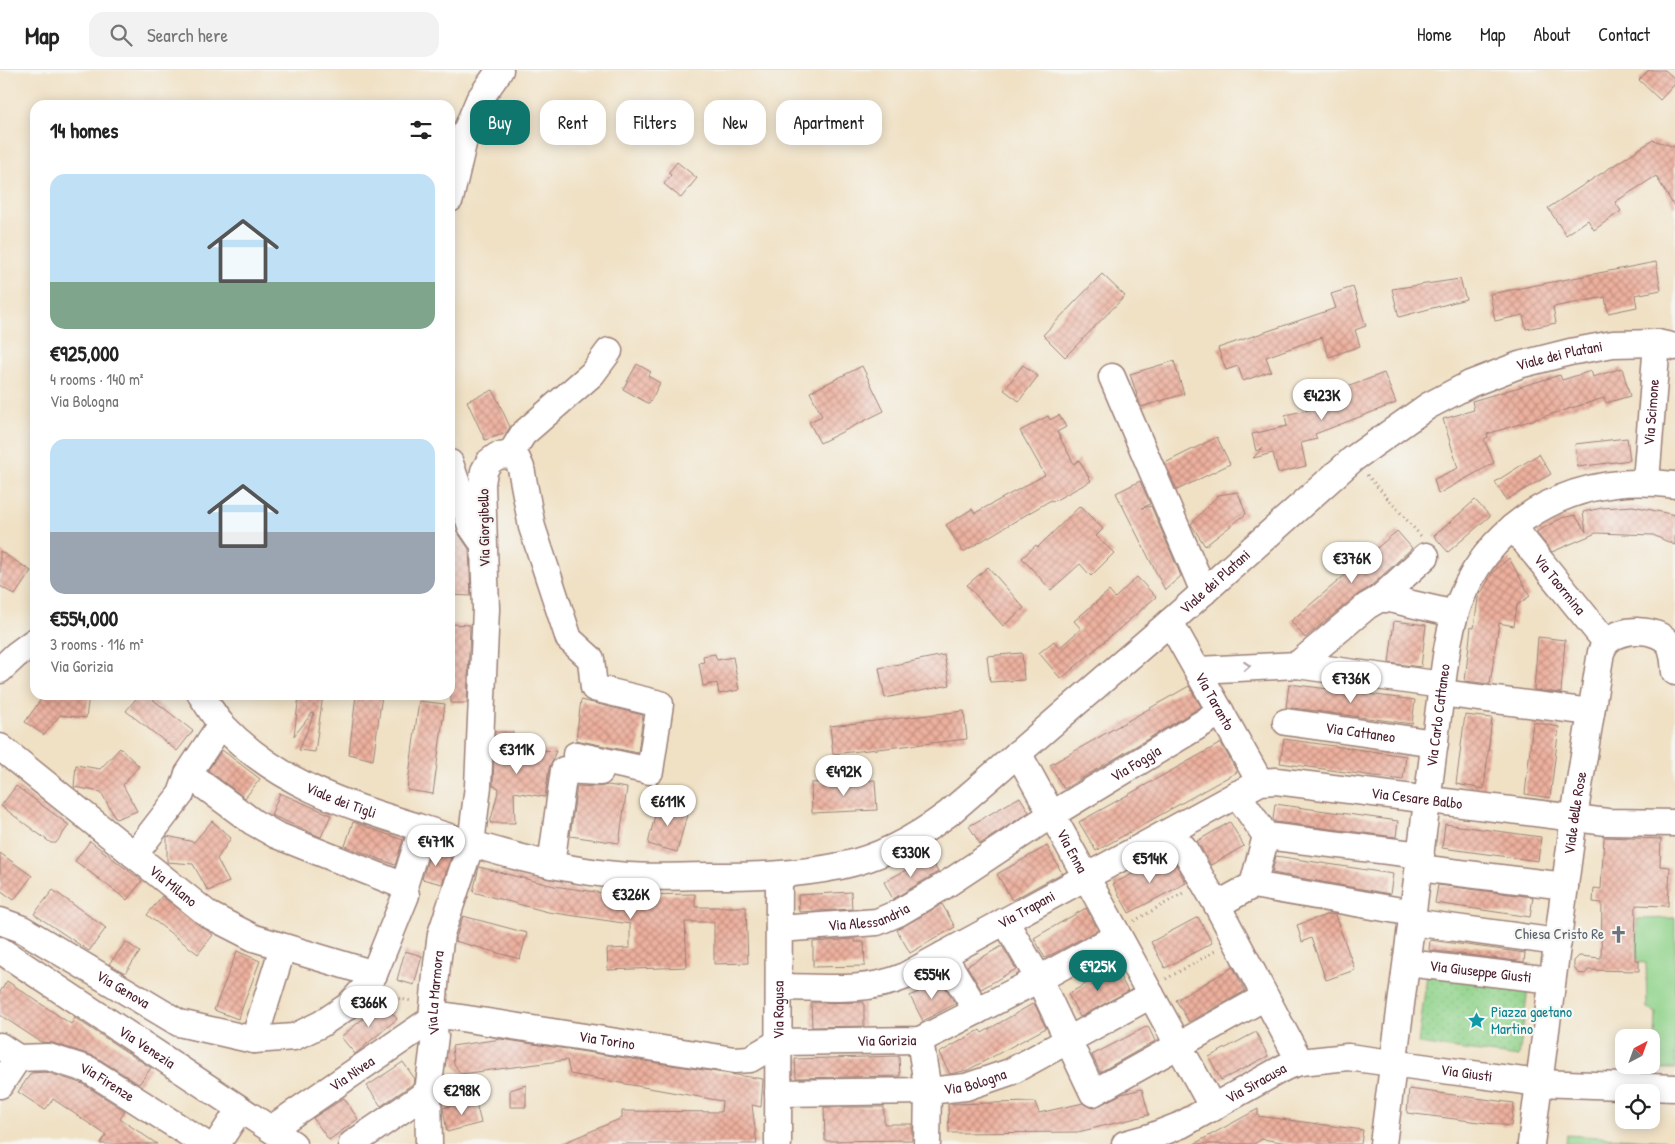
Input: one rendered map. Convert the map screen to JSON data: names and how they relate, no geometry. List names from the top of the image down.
{
  "streets": {
    "street": [
      "Viale dei Platani",
      "Via Scimone",
      "Via Giorgibello",
      "Via Taormina",
      "Via Taranto",
      "Via Carlo Cattaneo",
      "Via Cattaneo",
      "Via Foggia",
      "Via Cesare Balbo",
      "Viale dei Tigli",
      "Viale delle Rose",
      "Via Enna",
      "Via Milano",
      "Via Trapani",
      "Via Alessandria",
      "Via Giuseppe Giusti",
      "Via Genova",
      "Via La Marmora",
      "Via Ragusa",
      "Via Gorizia",
      "Via Torino",
      "Via Venezia",
      "Via Giusti",
      "Via Nivea",
      "Via Bologna",
      "Via Firenze",
      "Via Siracusa"
    ]
  },
  "crossings": [
    ["Viale dei Platani", "Via Scimone"],
    ["Viale dei Platani", "Via Taranto"],
    ["Viale dei Platani", "Viale dei Tigli"],
    ["Viale dei Platani", "Via Enna"],
    ["Viale dei Platani", "Via Ragusa"],
    ["Via Scimone", "Via Carlo Cattaneo"],
    ["Via Giorgibello", "Viale dei Tigli"],
    ["Via Giorgibello", "Via La Marmora"],
    ["Via Taormina", "Via Carlo Cattaneo"],
    ["Via Taormina", "Viale delle Rose"],
    ["Via Taranto", "Via Foggia"],
    ["Via Taranto", "Via Cesare Balbo"],
    ["Via Taranto", "Via Trapani"],
    ["Via Carlo Cattaneo", "Via Cattaneo"],
    ["Via Carlo Cattaneo", "Via Cesare Balbo"],
    ["Via Carlo Cattaneo", "Via Giuseppe Giusti"],
    ["Via Carlo Cattaneo", "Via Giusti"],
    ["Via Carlo Cattaneo", "Via Siracusa"],
    ["Via Foggia", "Via Enna"],
    ["Via Foggia", "Via Alessandria"],
    ["Via Cesare Balbo", "Viale delle Rose"],
    ["Via Cesare Balbo", "Via Trapani"],
    ["Viale dei Tigli", "Via Genova"],
    ["Viale dei Tigli", "Via La Marmora"],
    ["Viale dei Tigli", "Via Ragusa"],
    ["Viale delle Rose", "Via Giuseppe Giusti"],
    ["Viale delle Rose", "Via Giusti"],
    ["Via Enna", "Via Trapani"],
    ["Via Enna", "Via Alessandria"],
    ["Via Enna", "Via Gorizia"],
    ["Via Enna", "Via Bologna"],
    ["Via Enna", "Via Siracusa"],
    ["Via Milano", "Via Genova"],
    ["Via Trapani", "Via Ragusa"],
    ["Via Alessandria", "Via Ragusa"],
    ["Via La Marmora", "Via Torino"],
    ["Via La Marmora", "Via Nivea"],
    ["Via Ragusa", "Via Gorizia"],
    ["Via Ragusa", "Via Torino"],
    ["Via Ragusa", "Via Bologna"],
    ["Via Gorizia", "Via Torino"],
    ["Via Torino", "Via Nivea"],
    ["Via Venezia", "Via Nivea"],
    ["Via Giusti", "Via Siracusa"]
  ],
  "places": {
    "church": ["Chiesa Cristo Re"],
    "place": ["Piazza gaetano Martino"]
  },
  "north": "top right",
  "page": {
    "header": "Map",
    "search": "Search here",
    "nav": [
      "Home",
      "Map",
      "About",
      "Contact"
    ],
    "chip": [
      "Buy",
      "Rent",
      "Filters",
      "New",
      "Apartment"
    ],
    "heading": "14 homes",
    "list": [
      {
        "name": "€925,000",
        "note": "4 rooms · 140 m² · Via Bologna"
      },
      {
        "name": "€554,000",
        "note": "3 rooms · 116 m² · Via Gorizia"
      }
    ],
    "price": [
      "€423K",
      "€376K",
      "€736K",
      "€311K",
      "€492K",
      "€611K",
      "€471K",
      "€330K",
      "€514K",
      "€326K",
      "€925K",
      "€554K",
      "€366K",
      "€298K"
    ]
  }
}
